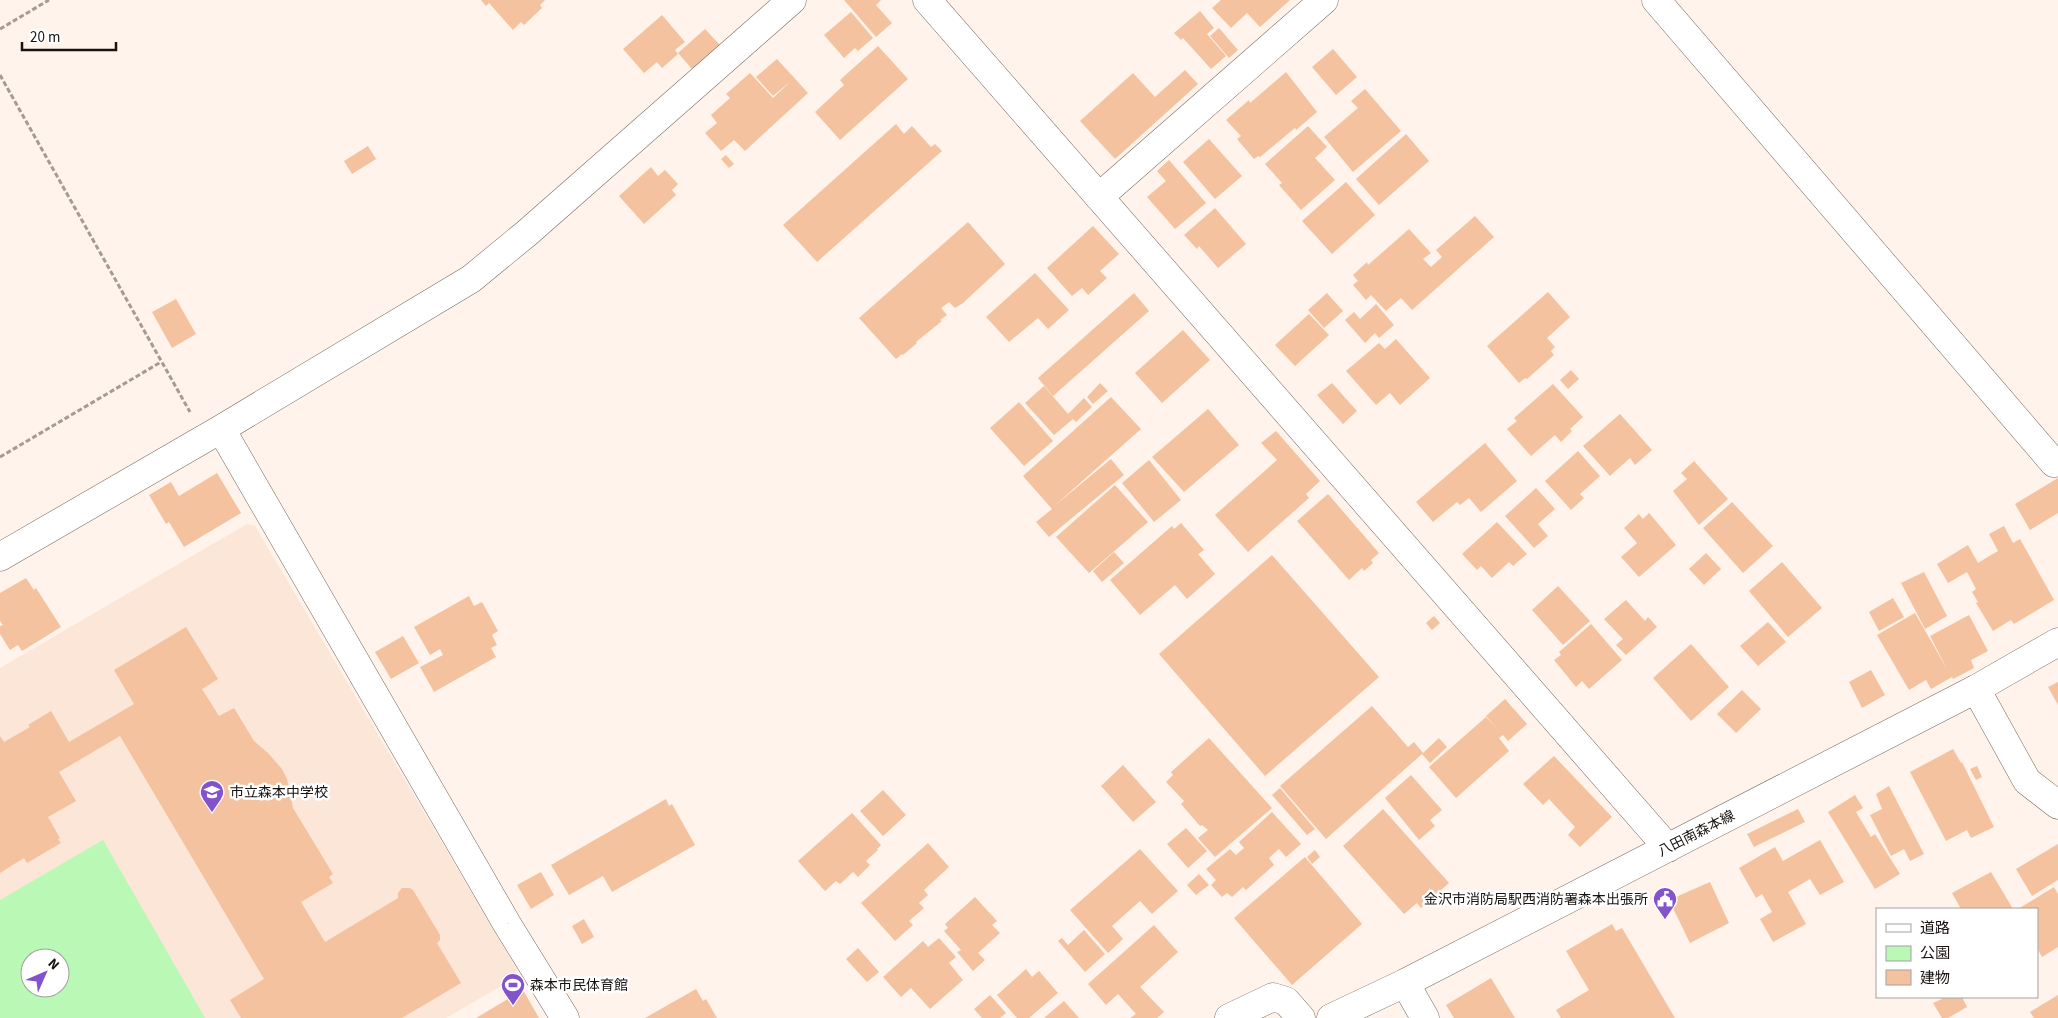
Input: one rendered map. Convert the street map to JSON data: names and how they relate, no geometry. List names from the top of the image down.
{
  "streets": {
    "street": ["八田南森本線"]
  },
  "places": {
    "school or university": ["市立森本中学校"],
    "public building": ["金沢市消防局駅西消防署森本出張所"],
    "sports": ["森本市民体育館"]
  },
  "legend": ["道路", "公園", "建物"],
  "scale_bar": "20 m",
  "north": "top right"
}
